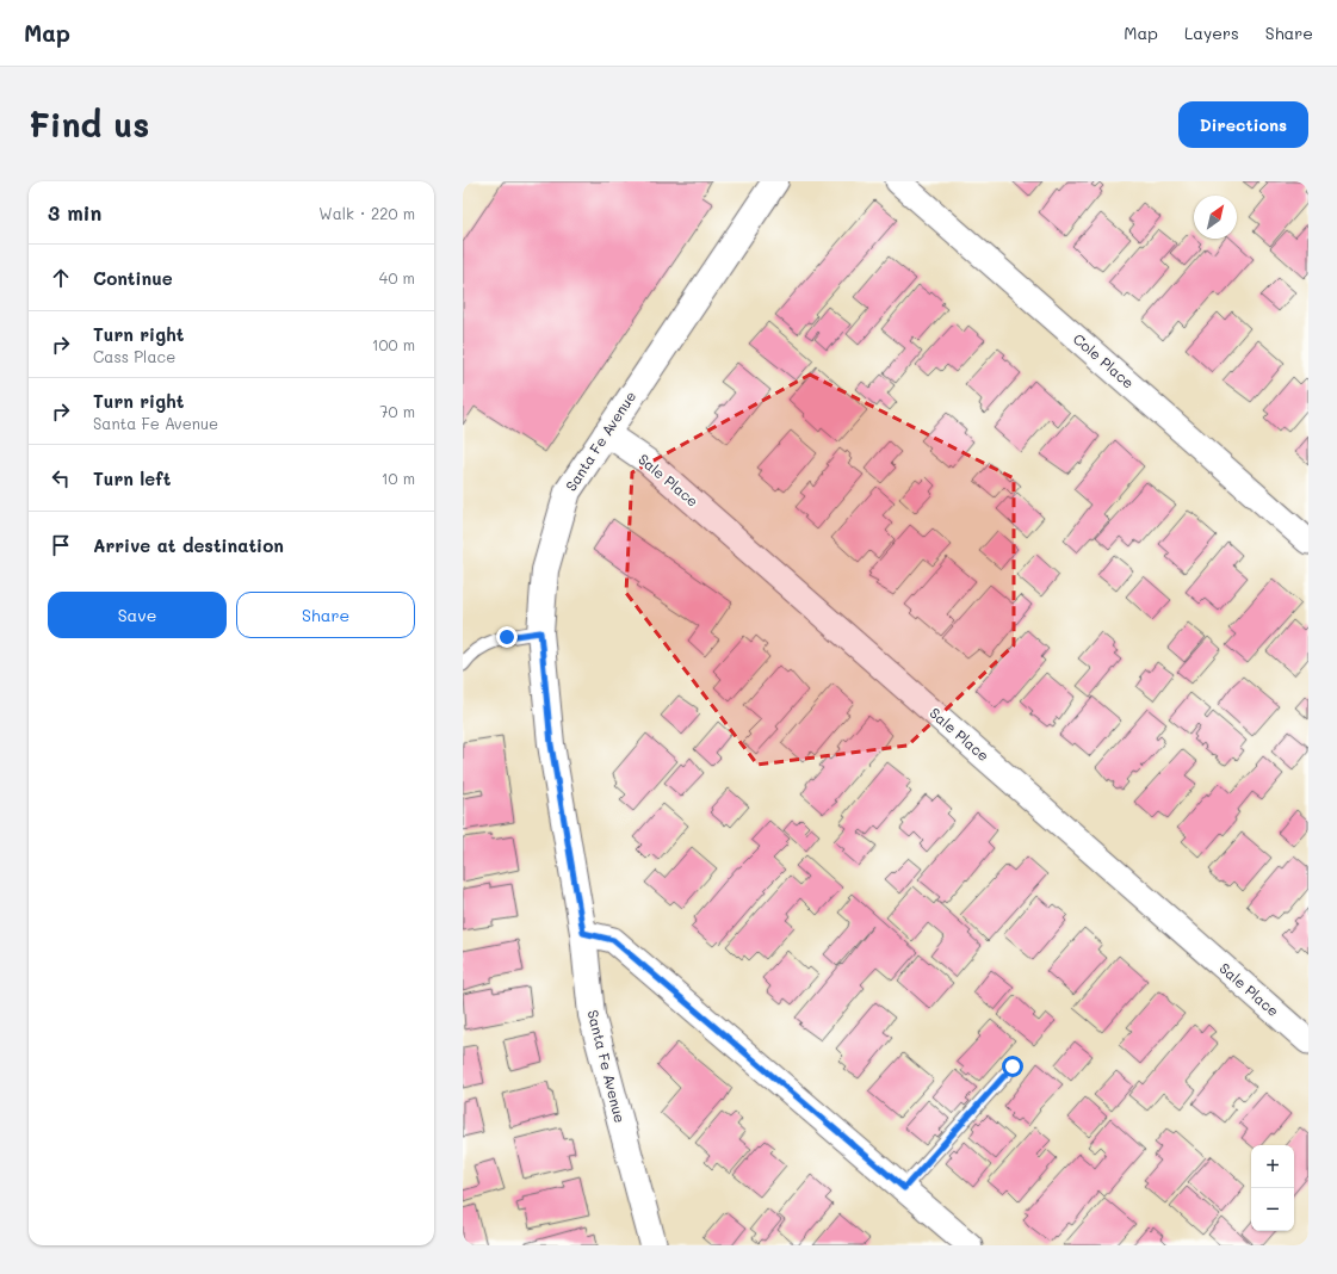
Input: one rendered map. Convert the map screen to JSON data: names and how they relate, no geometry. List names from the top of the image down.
{
  "streets": {
    "main road": ["Santa Fe Avenue"],
    "street": ["Cole Place", "Sale Place"]
  },
  "crossings": [
    ["Santa Fe Avenue", "Sale Place"]
  ],
  "north": "top right",
  "page": {
    "header": "Map",
    "nav": ["Map", "Layers", "Share"],
    "buttons": [
      "Directions",
      ["Save", "Share"]
    ],
    "title": "Find us",
    "heading": ["3 min", "Walk · 220 m"],
    "list": [
      ["Continue", "40 m"],
      ["Turn right", "Cass Place", "100 m"],
      ["Turn right", "Santa Fe Avenue", "70 m"],
      ["Turn left", "10 m"],
      "Arrive at destination"
    ],
    "map_buttons": ["+", "−"]
  }
}
